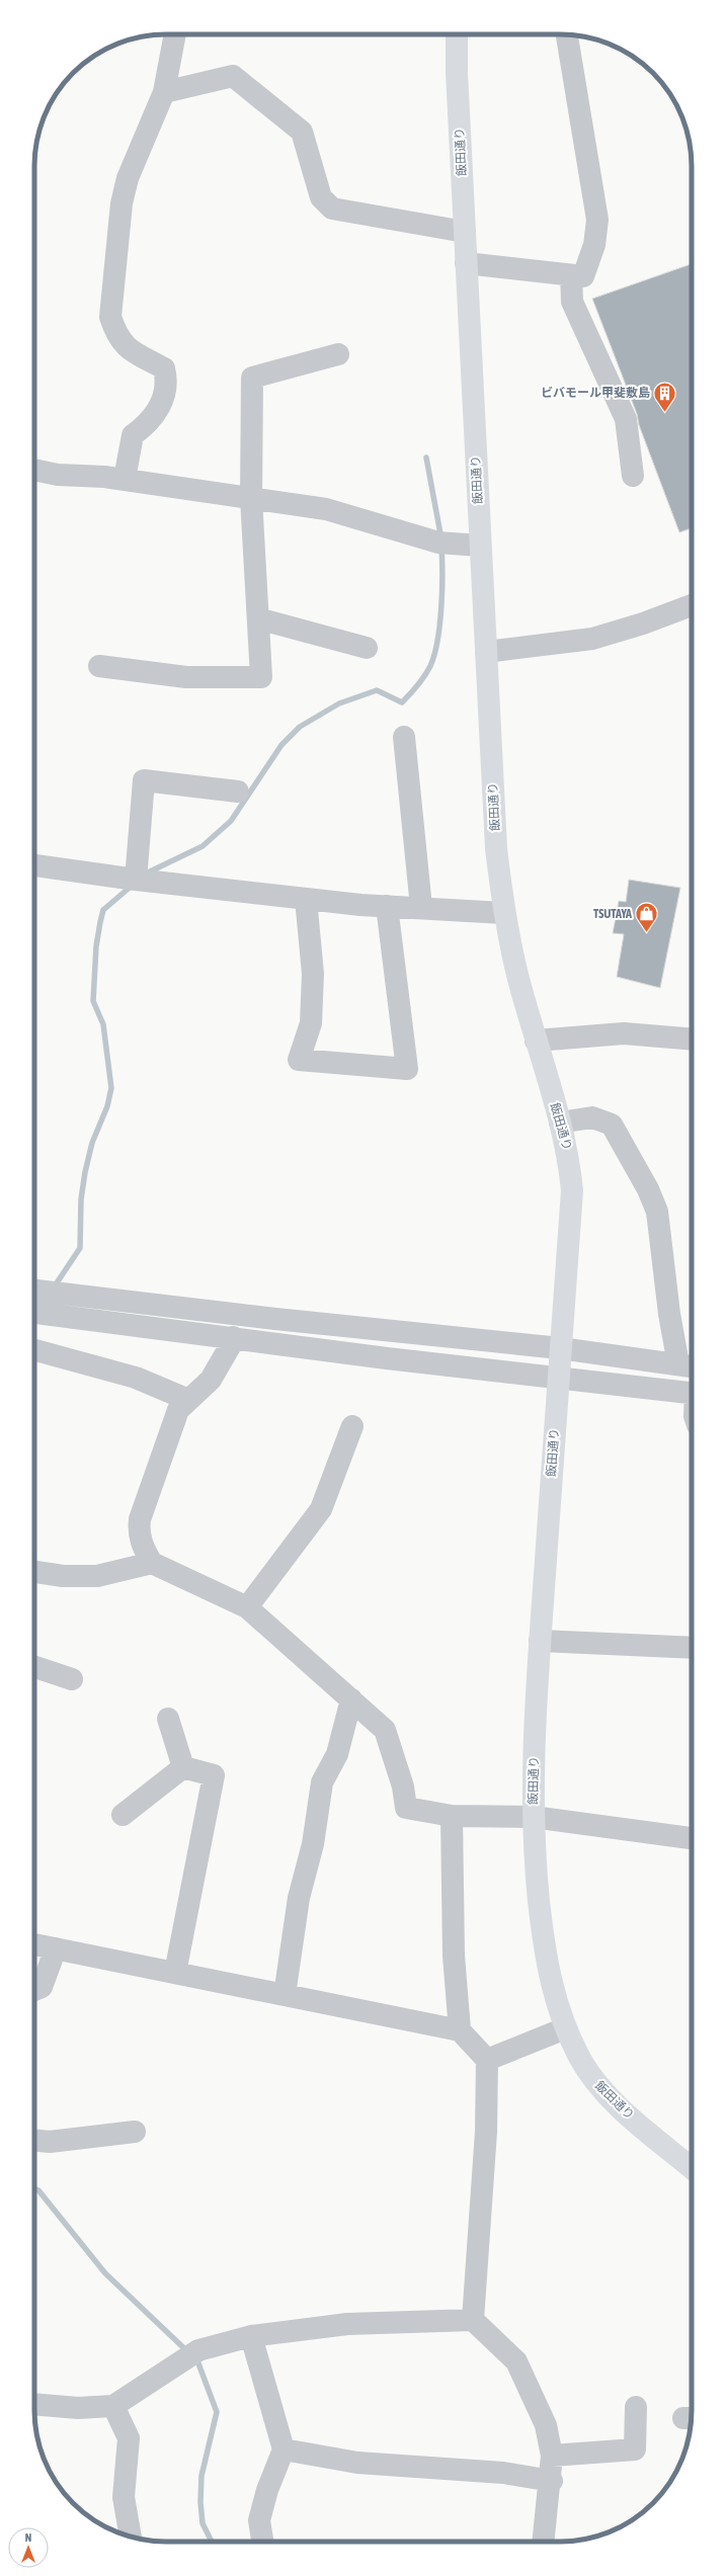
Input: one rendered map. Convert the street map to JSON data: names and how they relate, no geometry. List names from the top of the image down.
{
  "streets": {
    "main road": ["飯田通り"]
  },
  "places": {
    "building": ["ビバモール甲斐敷島"],
    "shop": ["TSUTAYA"]
  },
  "north": "top"
}
